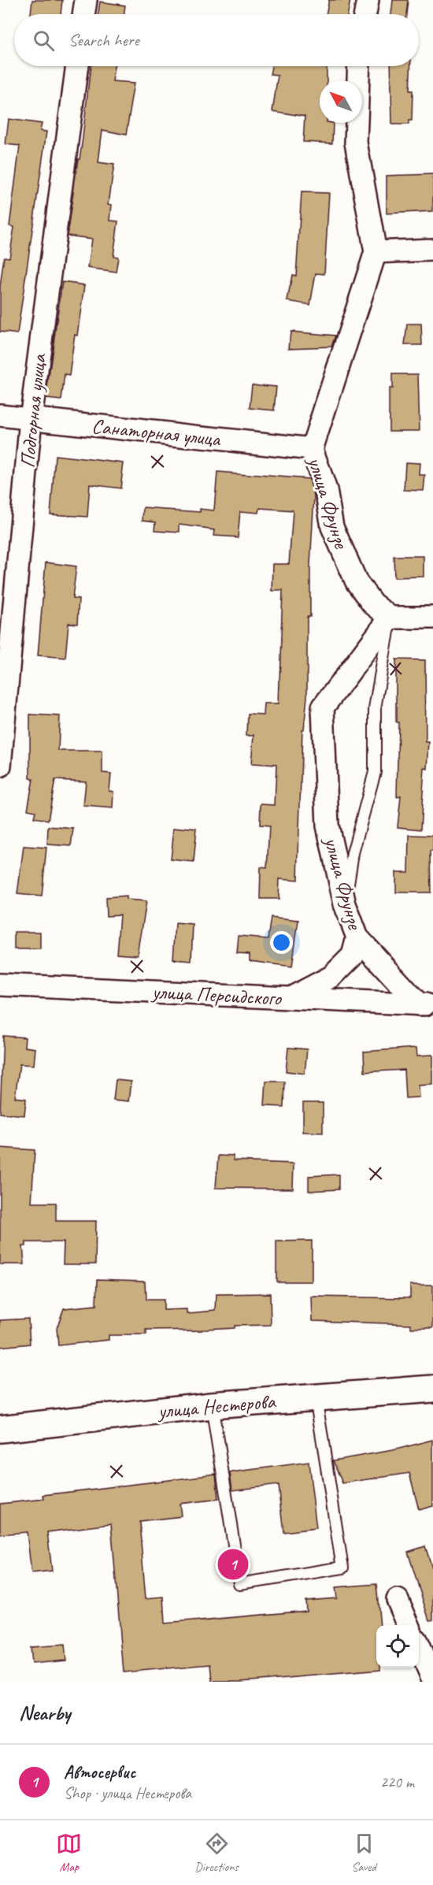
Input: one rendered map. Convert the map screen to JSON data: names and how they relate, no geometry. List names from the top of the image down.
{
  "streets": {
    "main road": ["улица Нестерова"],
    "street": [
      "Подгорная улица",
      "Санаторная улица",
      "улица Фрунзе",
      "улица Персидского"
    ]
  },
  "crossings": [
    ["Подгорная улица", "Санаторная улица"],
    ["Санаторная улица", "улица Фрунзе"],
    ["улица Фрунзе", "улица Персидского"]
  ],
  "north": "top left",
  "page": {
    "search": "Search here",
    "pins": "1",
    "heading": "Nearby",
    "list": [
      {
        "mark": "1",
        "name": "Автосервис",
        "note": "Shop · улица Нестерова",
        "value": "220 m"
      }
    ],
    "nav": ["Map", "Directions", "Saved"]
  }
}
